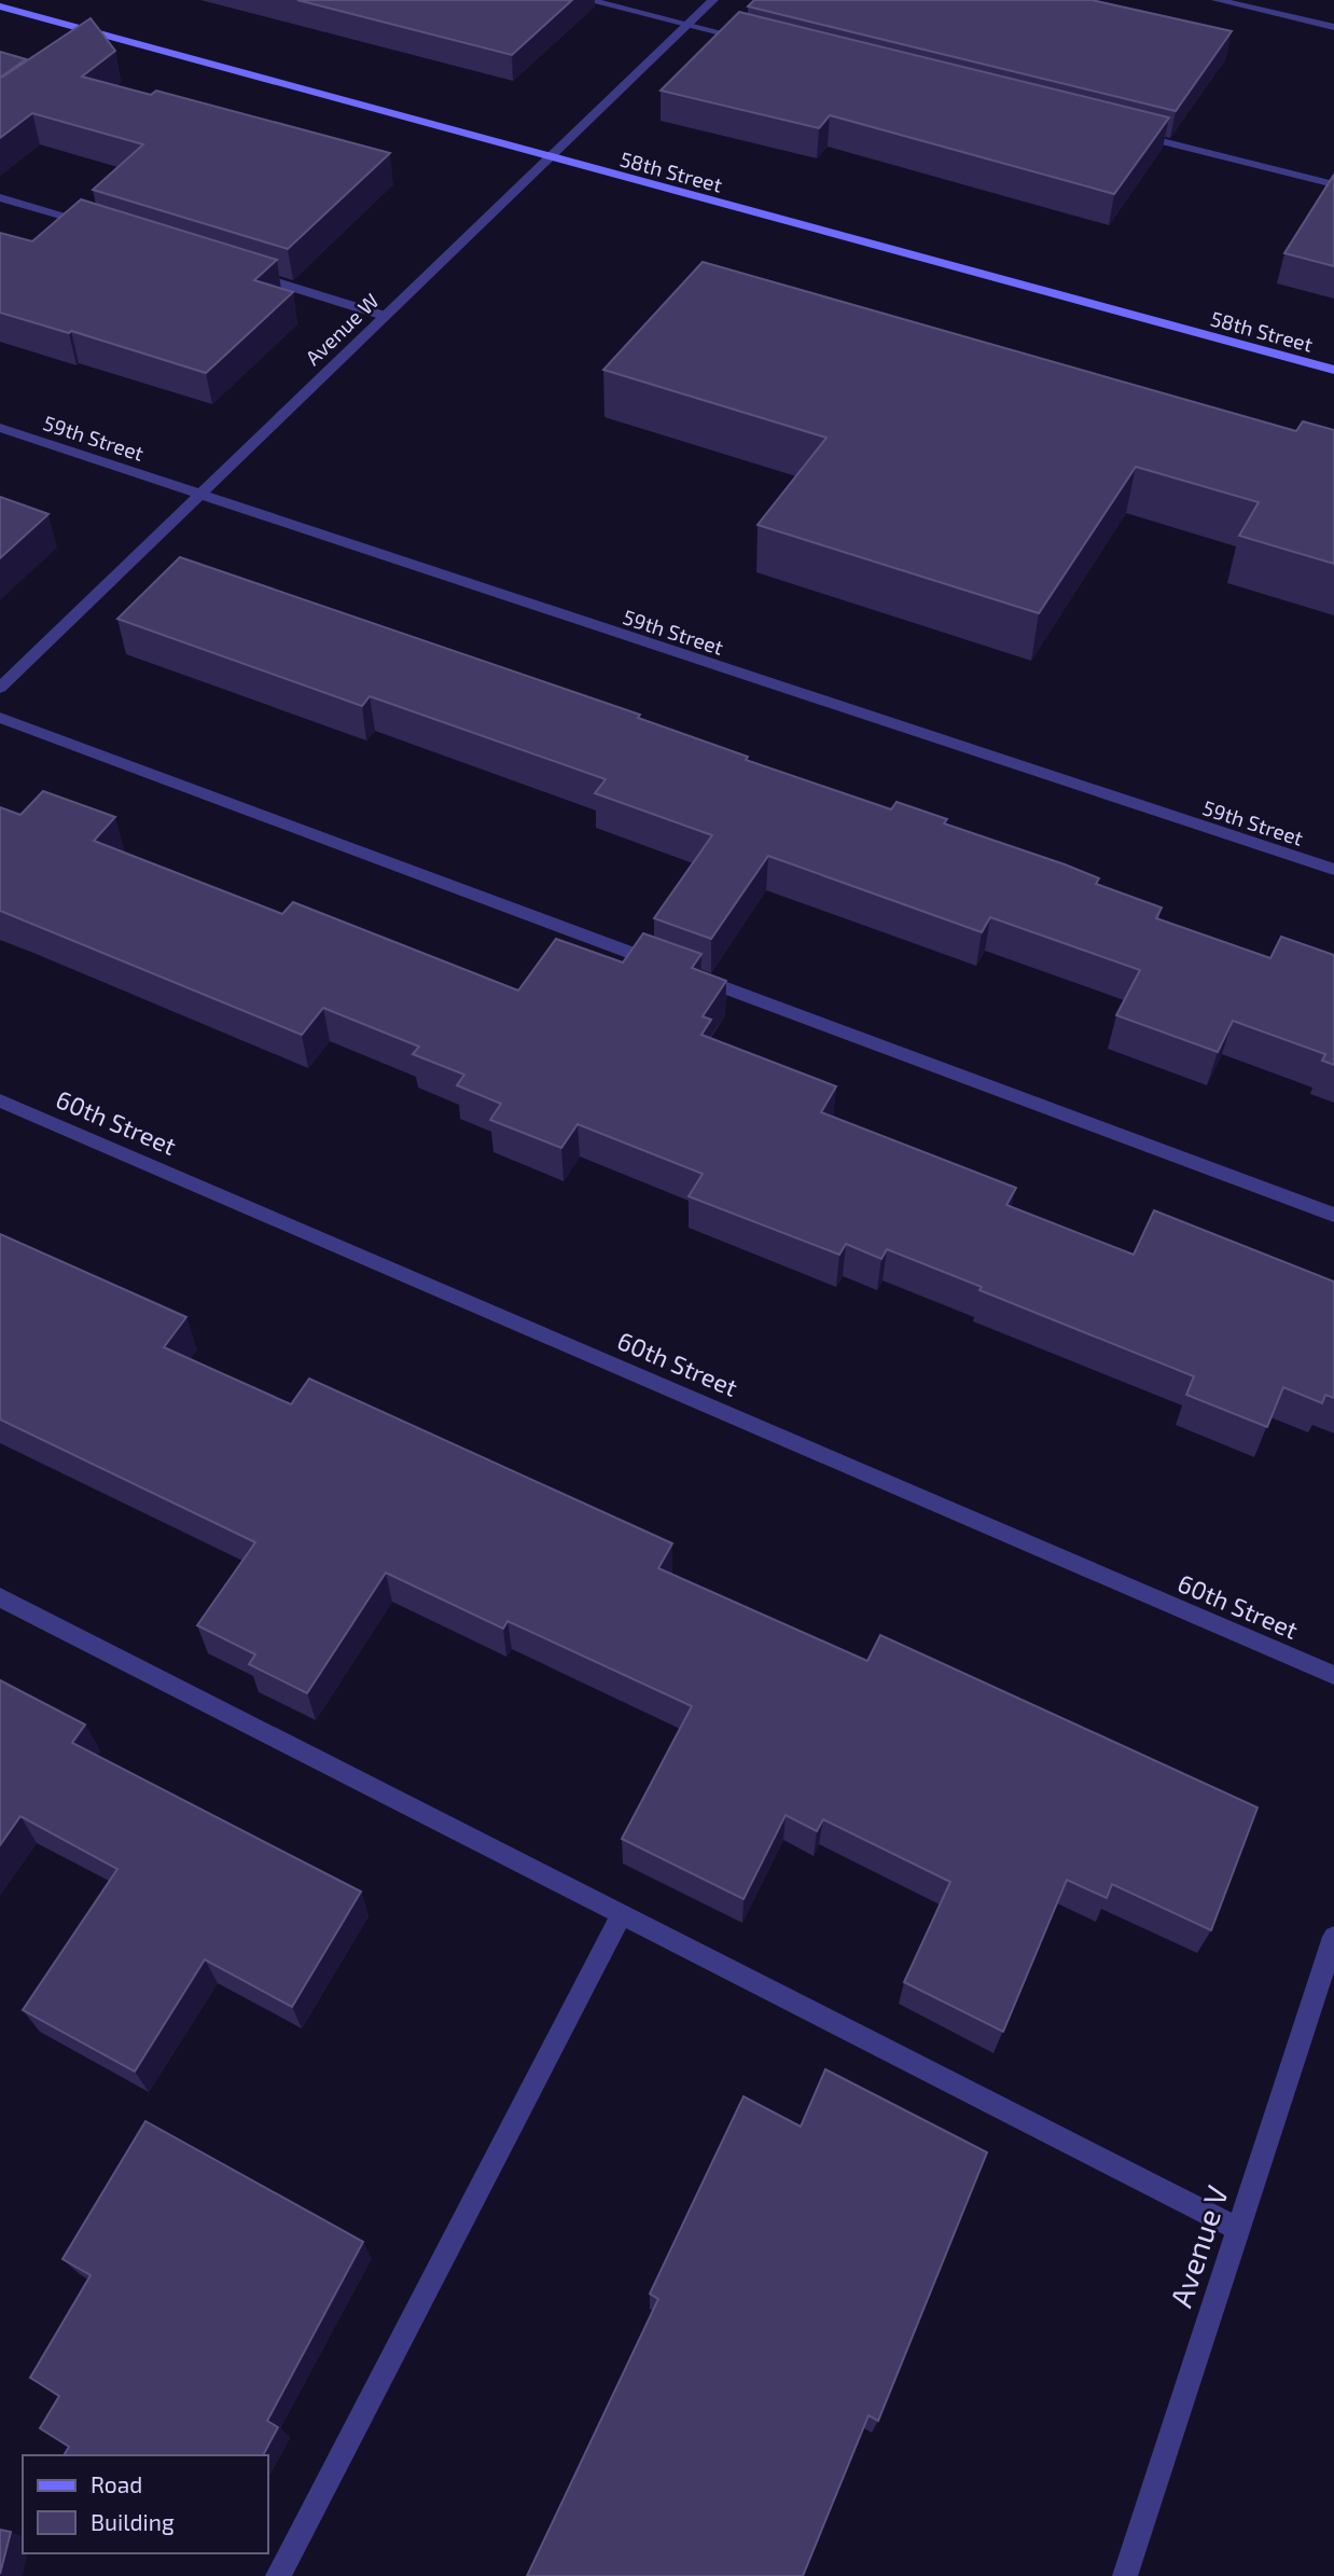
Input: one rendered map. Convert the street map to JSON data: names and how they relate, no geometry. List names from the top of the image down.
{
  "streets": {
    "street": [
      "58th Street",
      "Avenue W",
      "59th Street",
      "60th Street",
      "Avenue V"
    ]
  },
  "crossings": [
    ["58th Street", "Avenue W"],
    ["Avenue W", "59th Street"]
  ],
  "legend": ["Road", "Building"]
}
